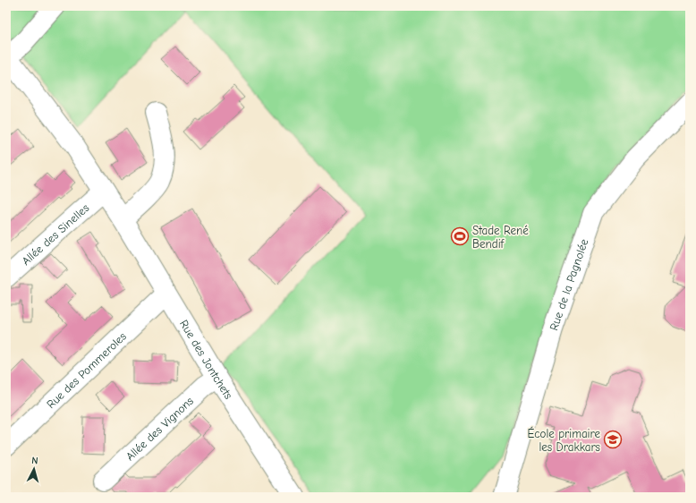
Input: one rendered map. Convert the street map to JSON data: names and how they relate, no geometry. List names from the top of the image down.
{
  "streets": {
    "street": [
      "Allée des Sinelles",
      "Rue de la Pagnolée",
      "Rue des Jontchets",
      "Rue des Pommeroles",
      "Allée des Vignons"
    ]
  },
  "crossings": [
    ["Allée des Sinelles", "Rue des Jontchets"],
    ["Rue des Jontchets", "Rue des Pommeroles"],
    ["Rue des Jontchets", "Allée des Vignons"]
  ],
  "places": {
    "sports": ["Stade René Bendif"],
    "school or university": ["École primaire les Drakkars"]
  },
  "north": "top"
}
